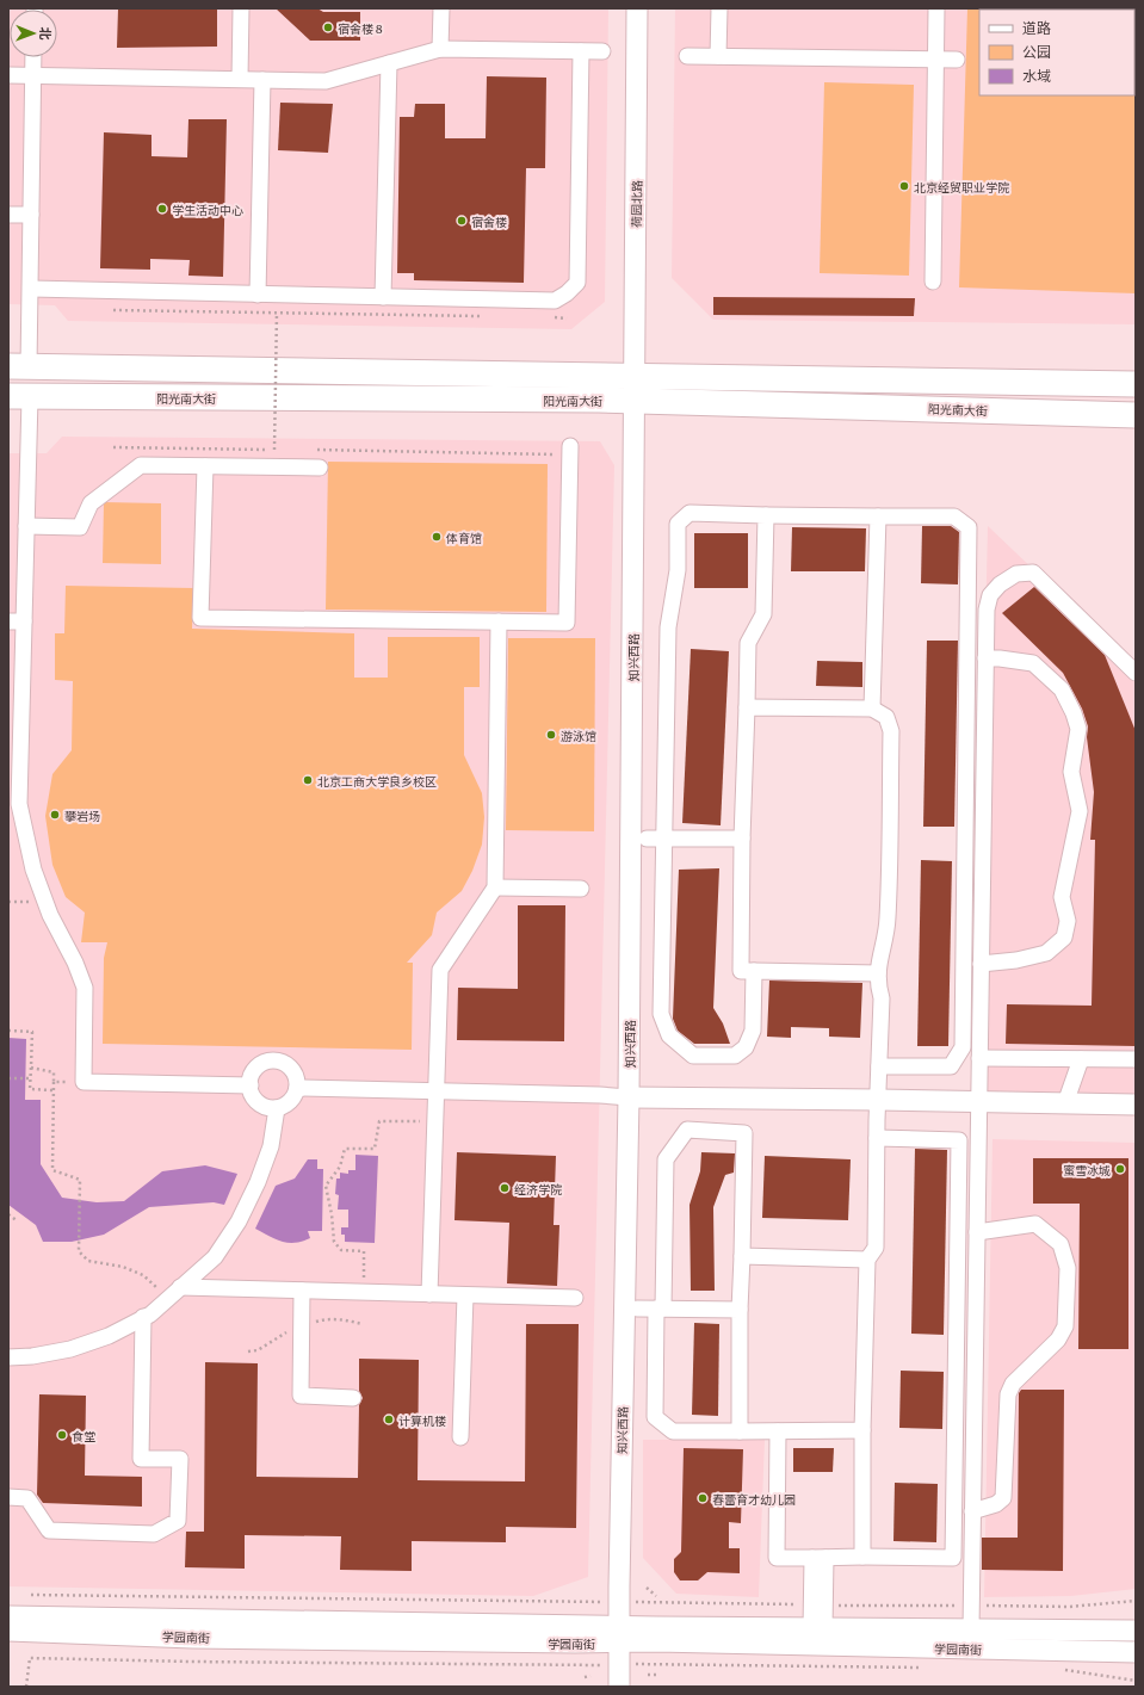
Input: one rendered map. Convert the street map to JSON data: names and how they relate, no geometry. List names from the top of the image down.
{
  "streets": {
    "main road": ["阳光南大街"],
    "street": ["荷园北路", "知兴西路", "学园南街"]
  },
  "crossings": [
    ["荷园北路", "阳光南大街"],
    ["荷园北路", "知兴西路"],
    ["阳光南大街", "知兴西路"],
    ["知兴西路", "学园南街"]
  ],
  "places": [
    "宿舍楼 8",
    "北京经贸职业学院",
    "学生活动中心",
    "宿舍楼",
    "体育馆",
    "游泳馆",
    "北京工商大学良乡校区",
    "攀岩场",
    "蜜雪冰城",
    "经济学院",
    "计算机楼",
    "食堂",
    "春蕾育才幼儿园"
  ],
  "legend": ["道路", "公园", "水域"],
  "north": "right"
}
